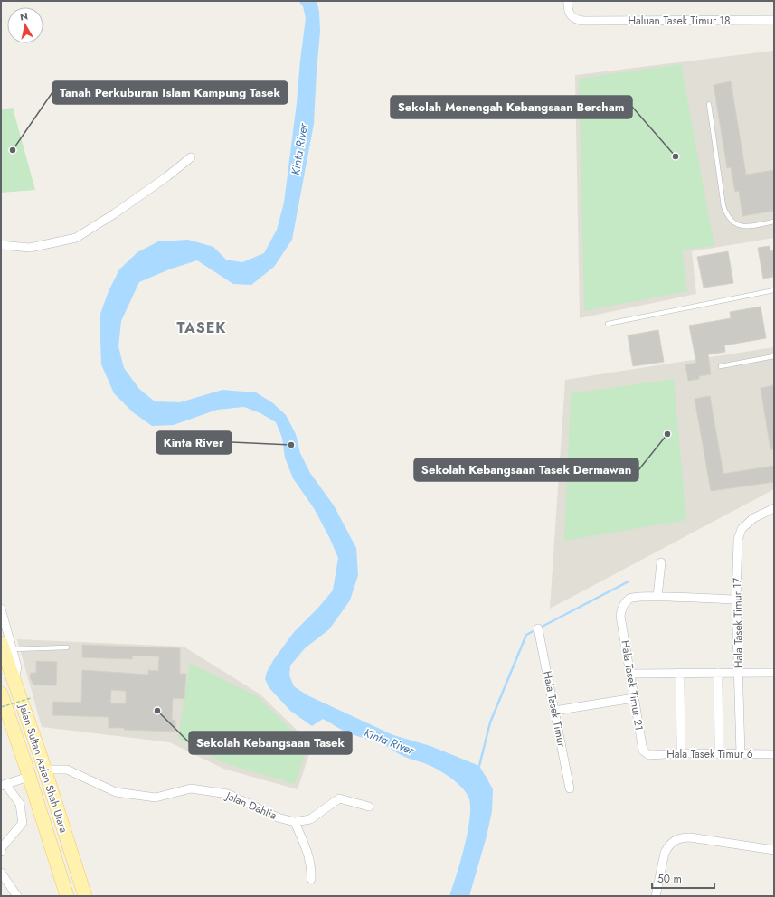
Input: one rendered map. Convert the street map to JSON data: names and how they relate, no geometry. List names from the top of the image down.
{
  "streets": {
    "main road": ["Jalan Sultan Azlan Shah Utara"],
    "street": [
      "Haluan Tasek Timur 18",
      "Hala Tasek Timur 17",
      "Hala Tasek Timur 21",
      "Hala Tasek Timur",
      "Hala Tasek Timur 6",
      "Jalan Dahlia"
    ]
  },
  "crossings": [
    ["Hala Tasek Timur 17", "Hala Tasek Timur 6"],
    ["Hala Tasek Timur 21", "Hala Tasek Timur 6"],
    ["Jalan Sultan Azlan Shah Utara", "Jalan Dahlia"]
  ],
  "districts": ["TASEK"],
  "water": ["Kinta River"],
  "places": [
    "Tanah Perkuburan Islam Kampung Tasek",
    "Sekolah Menengah Kebangsaan Bercham",
    "Sekolah Kebangsaan Tasek Dermawan",
    "Kinta River",
    "Sekolah Kebangsaan Tasek"
  ],
  "scale_bar": "50 m",
  "north": "top"
}
